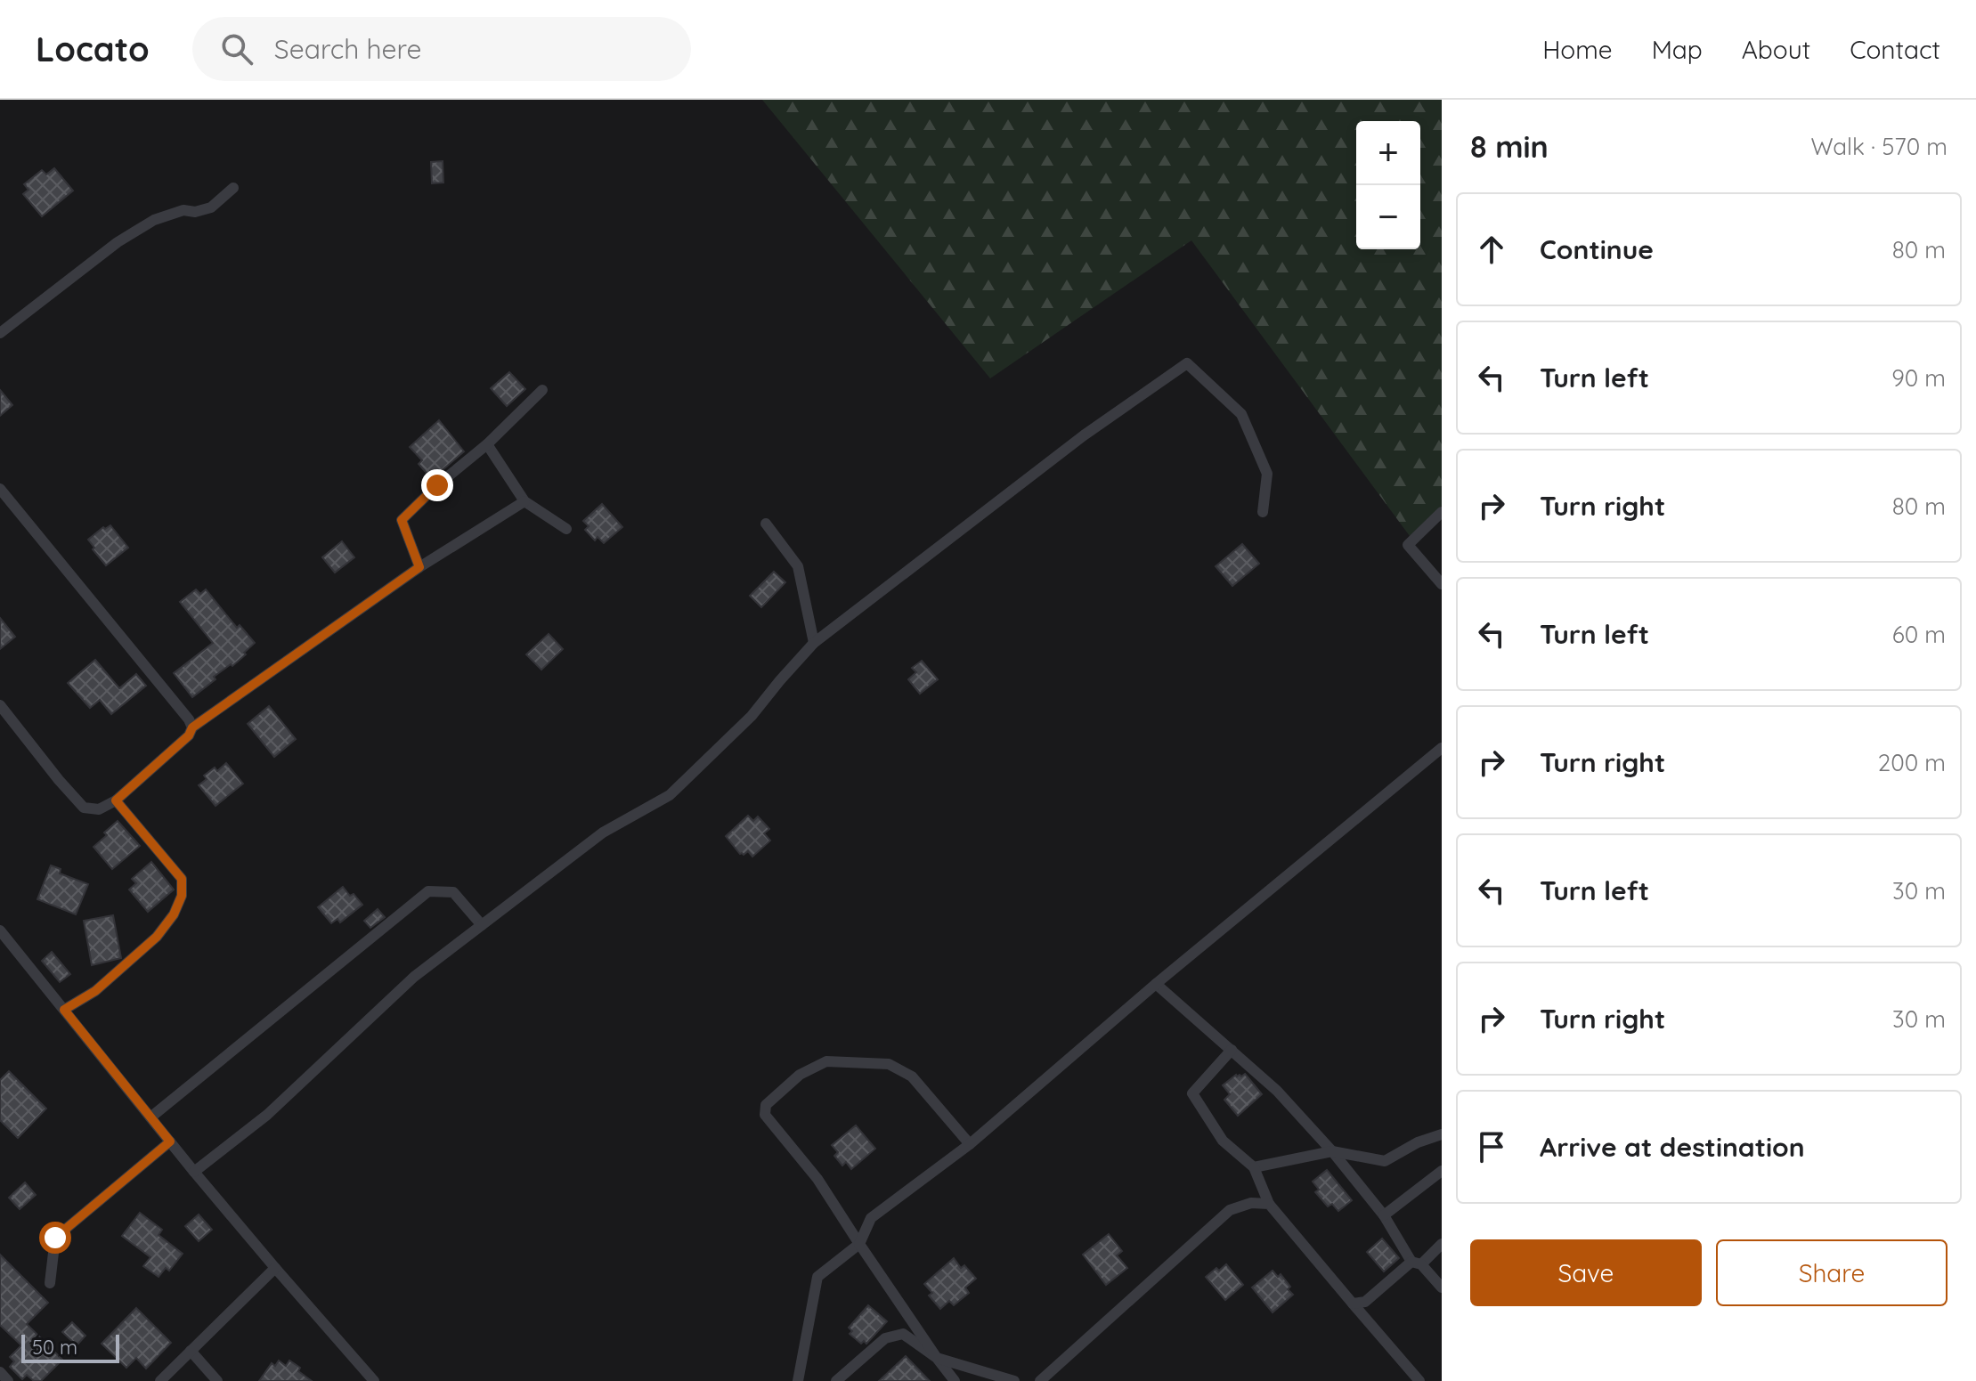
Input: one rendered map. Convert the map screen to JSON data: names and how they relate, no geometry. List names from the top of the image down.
{
  "scale_bar": "50 m",
  "page": {
    "header": "Locato",
    "search": "Search here",
    "nav": [
      "Home",
      "Map",
      "About",
      "Contact"
    ],
    "heading": ["8 min", "Walk · 570 m"],
    "map_buttons": ["+", "−"],
    "list": [
      ["Continue", "80 m"],
      ["Turn left", "90 m"],
      ["Turn right", "80 m"],
      ["Turn left", "60 m"],
      ["Turn right", "200 m"],
      ["Turn left", "30 m"],
      ["Turn right", "30 m"],
      "Arrive at destination"
    ],
    "buttons": ["Save", "Share"],
    "scale": "50 m"
  }
}
